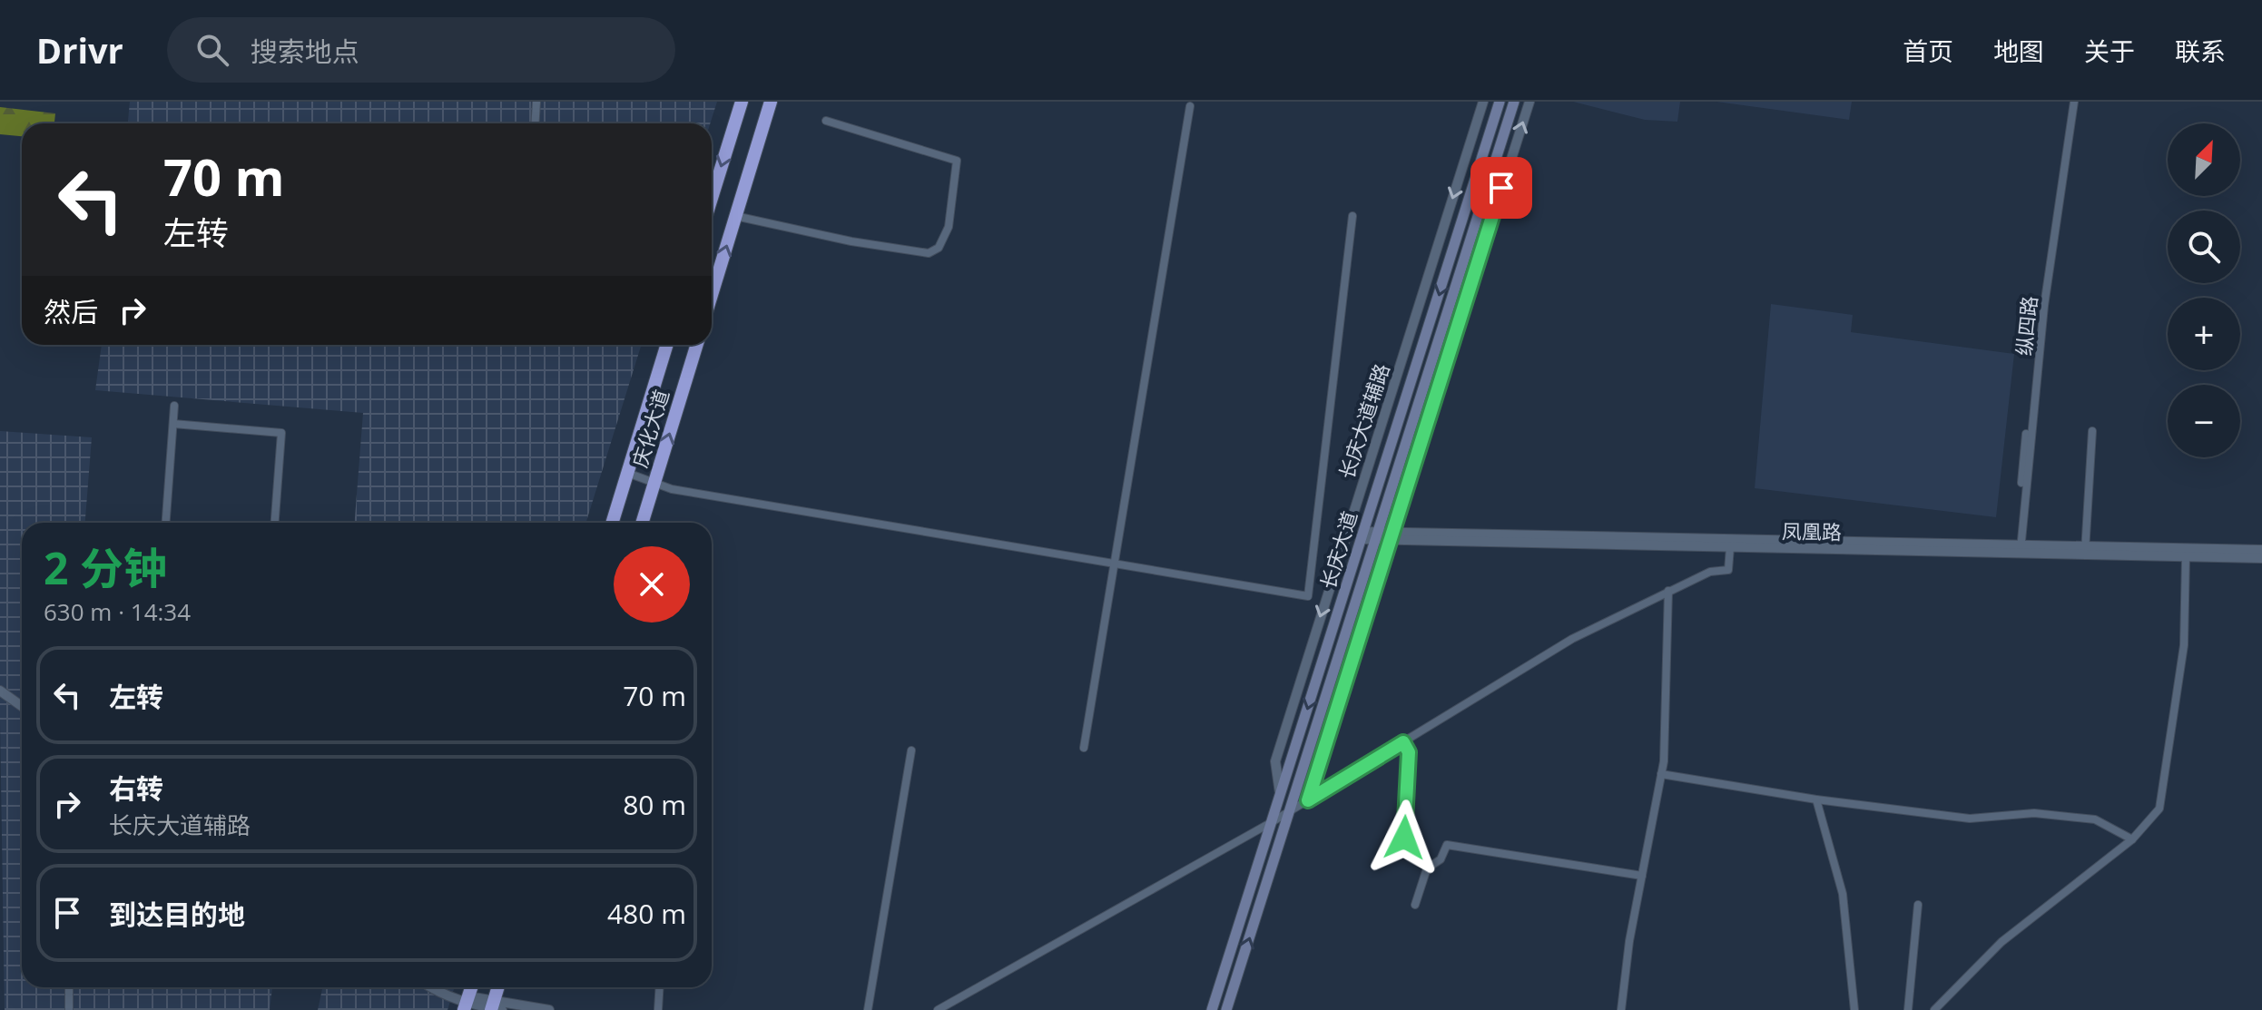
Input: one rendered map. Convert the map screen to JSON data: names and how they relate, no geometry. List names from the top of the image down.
{
  "streets": {
    "highway": ["庆化大道"],
    "main road": ["长庆大道"],
    "street": ["纵四路", "长庆大道辅路", "凤凰路"]
  },
  "crossings": [
    ["纵四路", "凤凰路"],
    ["长庆大道辅路", "长庆大道"],
    ["凤凰路", "长庆大道"]
  ],
  "north": "top right",
  "page": {
    "header": "Drivr",
    "search": "搜索地点",
    "nav": [
      "首页",
      "地图",
      "关于",
      "联系"
    ],
    "map_buttons": ["+", "−"],
    "turn": ["70 m", "左转"],
    "then": "然后",
    "heading": ["2 分钟", "630 m · 14:34"],
    "list": [
      {
        "name": "左转",
        "value": "70 m"
      },
      {
        "name": "右转",
        "note": "长庆大道辅路",
        "value": "80 m"
      },
      {
        "name": "到达目的地",
        "value": "480 m"
      }
    ]
  }
}
